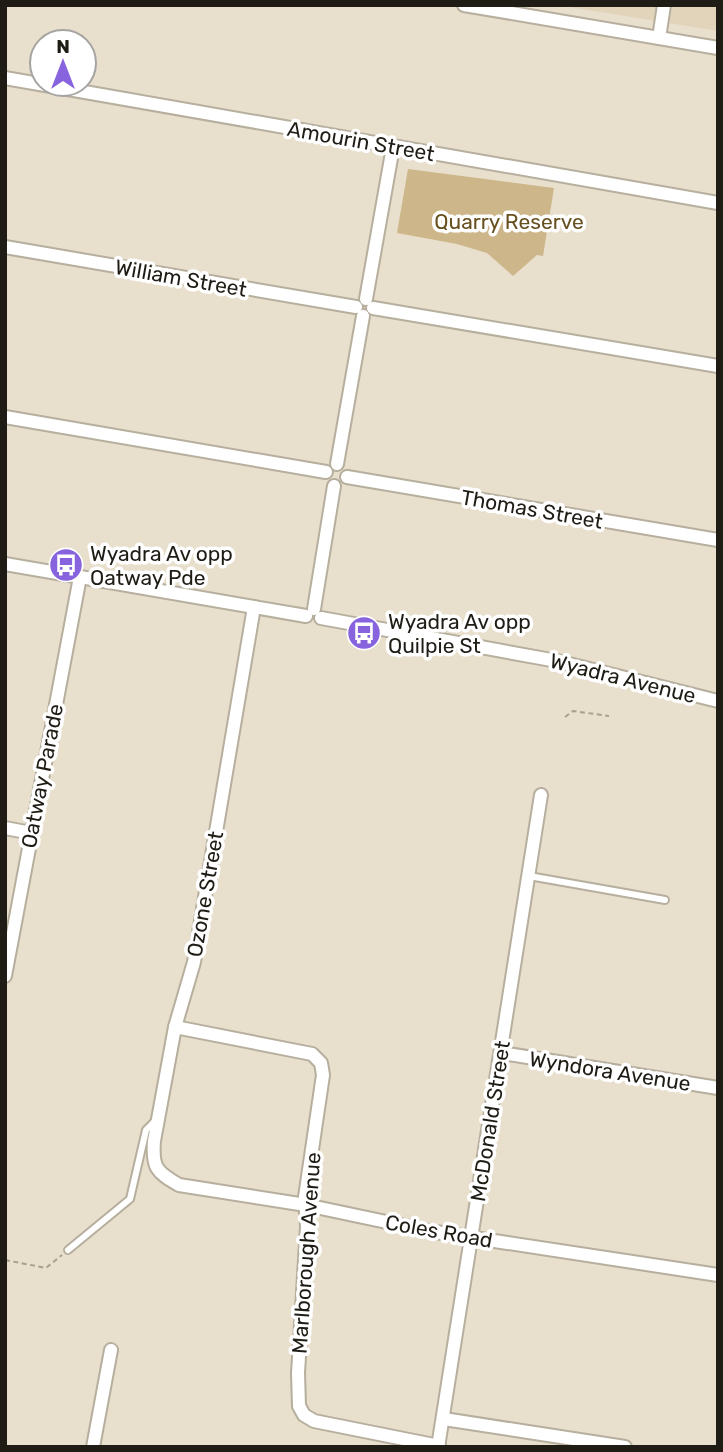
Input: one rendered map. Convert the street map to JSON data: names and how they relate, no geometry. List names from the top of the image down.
{
  "streets": {
    "street": [
      "Amourin Street",
      "William Street",
      "Thomas Street",
      "Wyadra Avenue",
      "Oatway Parade",
      "Ozone Street",
      "Wyndora Avenue",
      "McDonald Street",
      "Coles Road",
      "Marlborough Avenue"
    ]
  },
  "crossings": [
    ["Wyadra Avenue", "Oatway Parade"],
    ["Wyadra Avenue", "Ozone Street"],
    ["Ozone Street", "Coles Road"],
    ["Ozone Street", "Marlborough Avenue"],
    ["Wyndora Avenue", "McDonald Street"],
    ["McDonald Street", "Coles Road"],
    ["McDonald Street", "Marlborough Avenue"],
    ["Coles Road", "Marlborough Avenue"]
  ],
  "parks": ["Quarry Reserve"],
  "places": {
    "bus stop": ["Wyadra Av opp Oatway Pde", "Wyadra Av opp Quilpie St"]
  },
  "north": "top"
}
